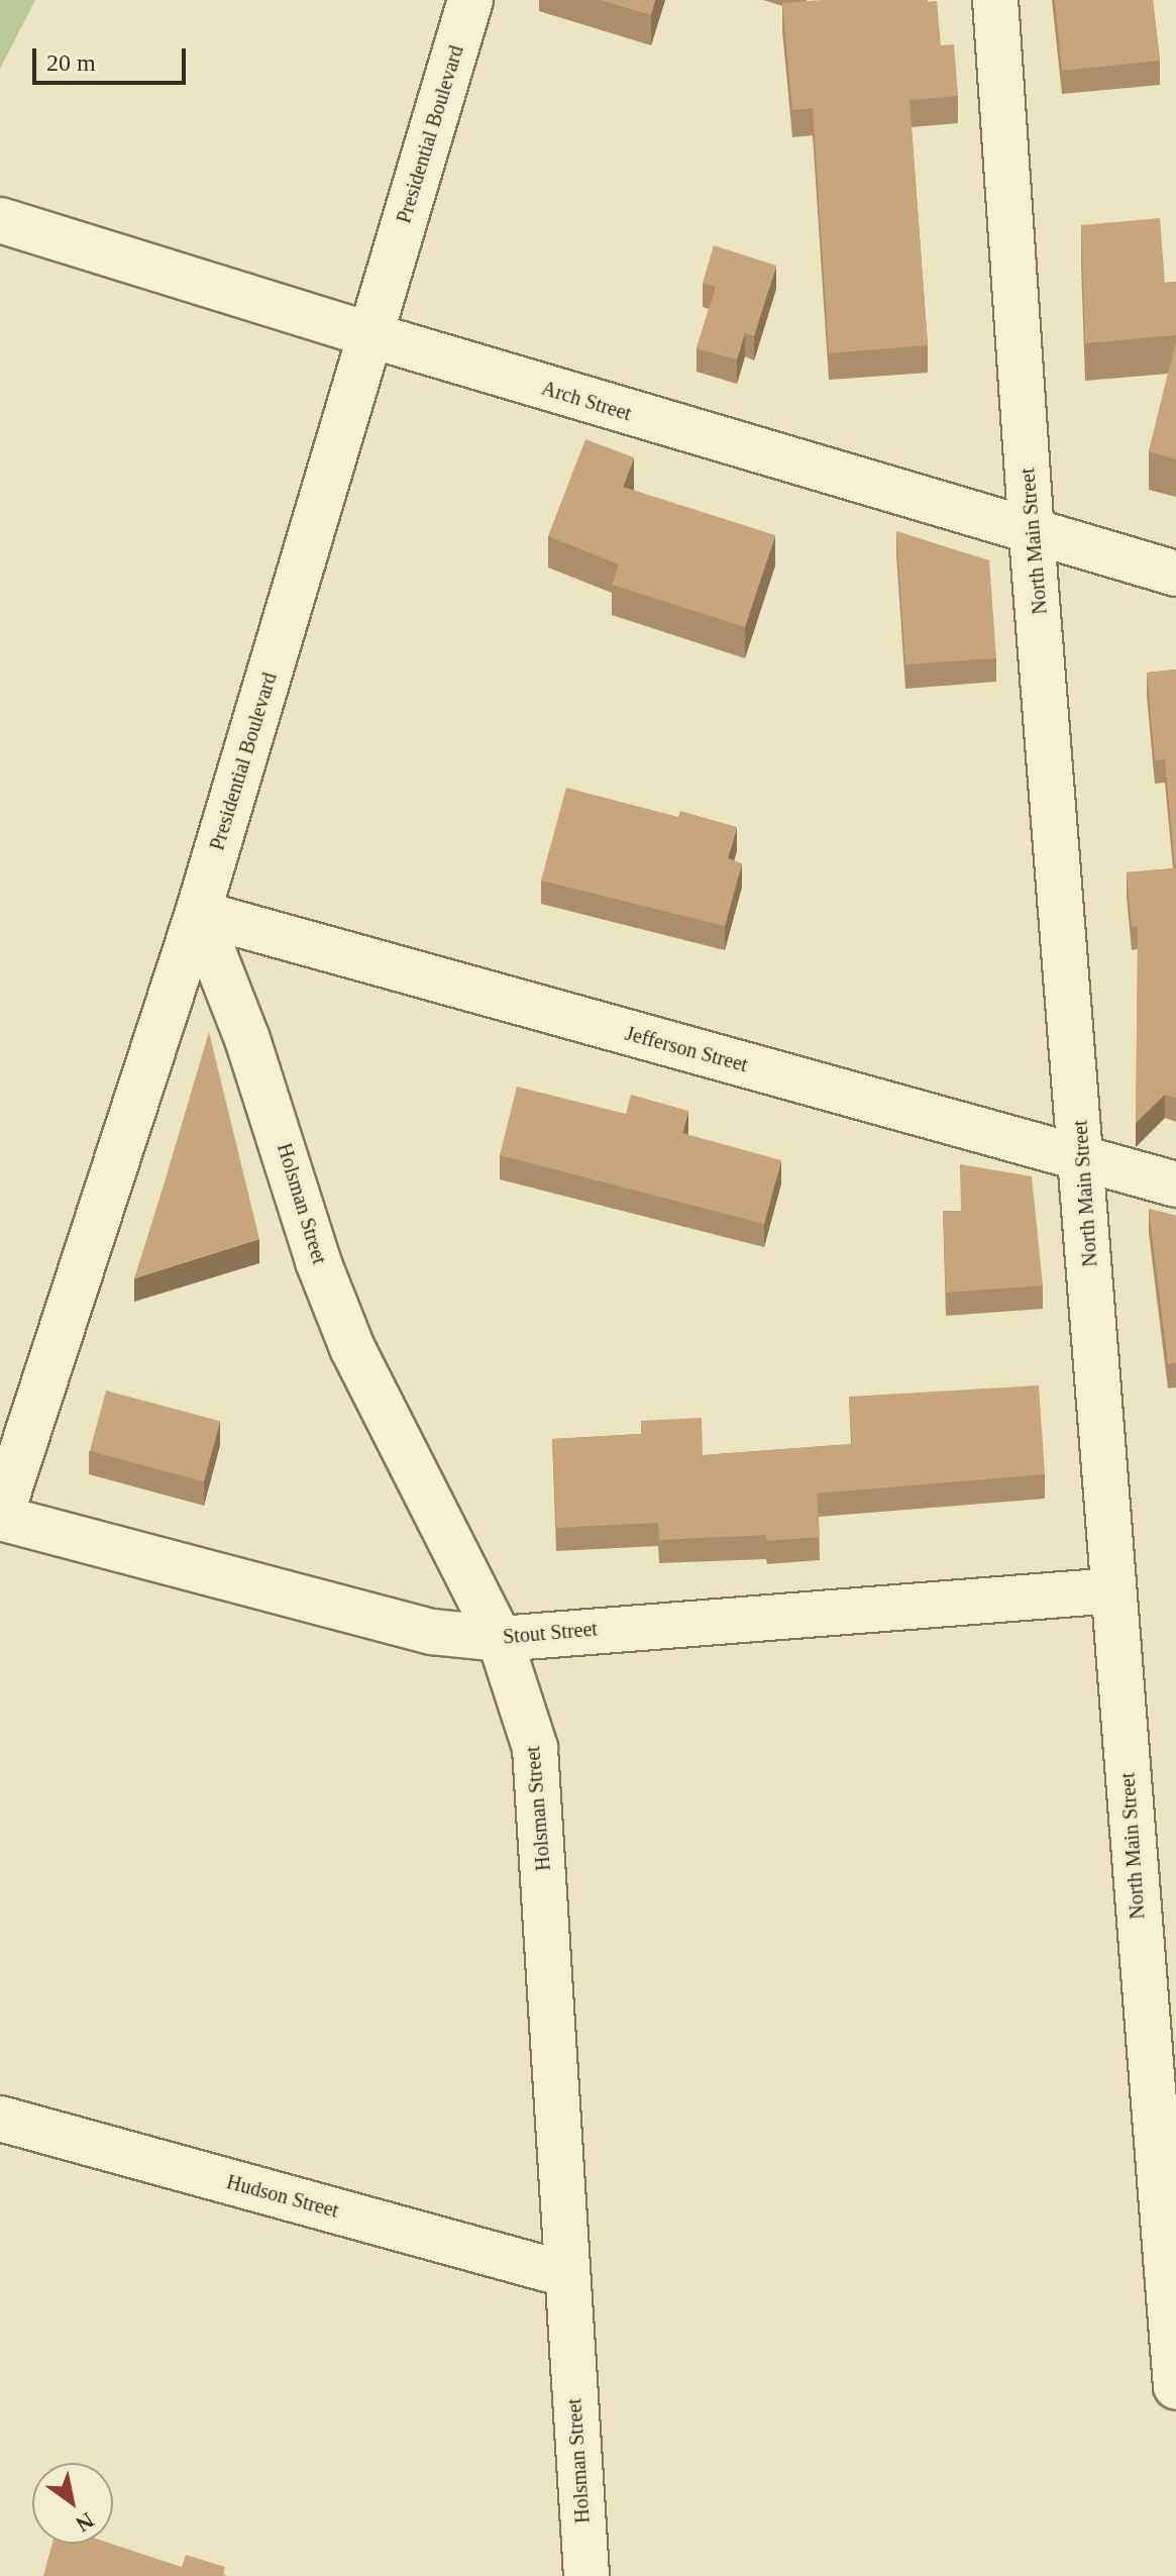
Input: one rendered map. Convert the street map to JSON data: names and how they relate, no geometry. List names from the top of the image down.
{
  "streets": {
    "street": [
      "Presidential Boulevard",
      "Arch Street",
      "North Main Street",
      "Jefferson Street",
      "Holsman Street",
      "Stout Street",
      "Hudson Street"
    ]
  },
  "crossings": [
    ["Presidential Boulevard", "Arch Street"],
    ["Presidential Boulevard", "Jefferson Street"],
    ["Presidential Boulevard", "Holsman Street"],
    ["Presidential Boulevard", "Stout Street"],
    ["Arch Street", "North Main Street"],
    ["North Main Street", "Jefferson Street"],
    ["North Main Street", "Stout Street"],
    ["Jefferson Street", "Holsman Street"],
    ["Holsman Street", "Stout Street"],
    ["Holsman Street", "Hudson Street"]
  ],
  "scale_bar": "20 m",
  "north": "bottom right"
}
